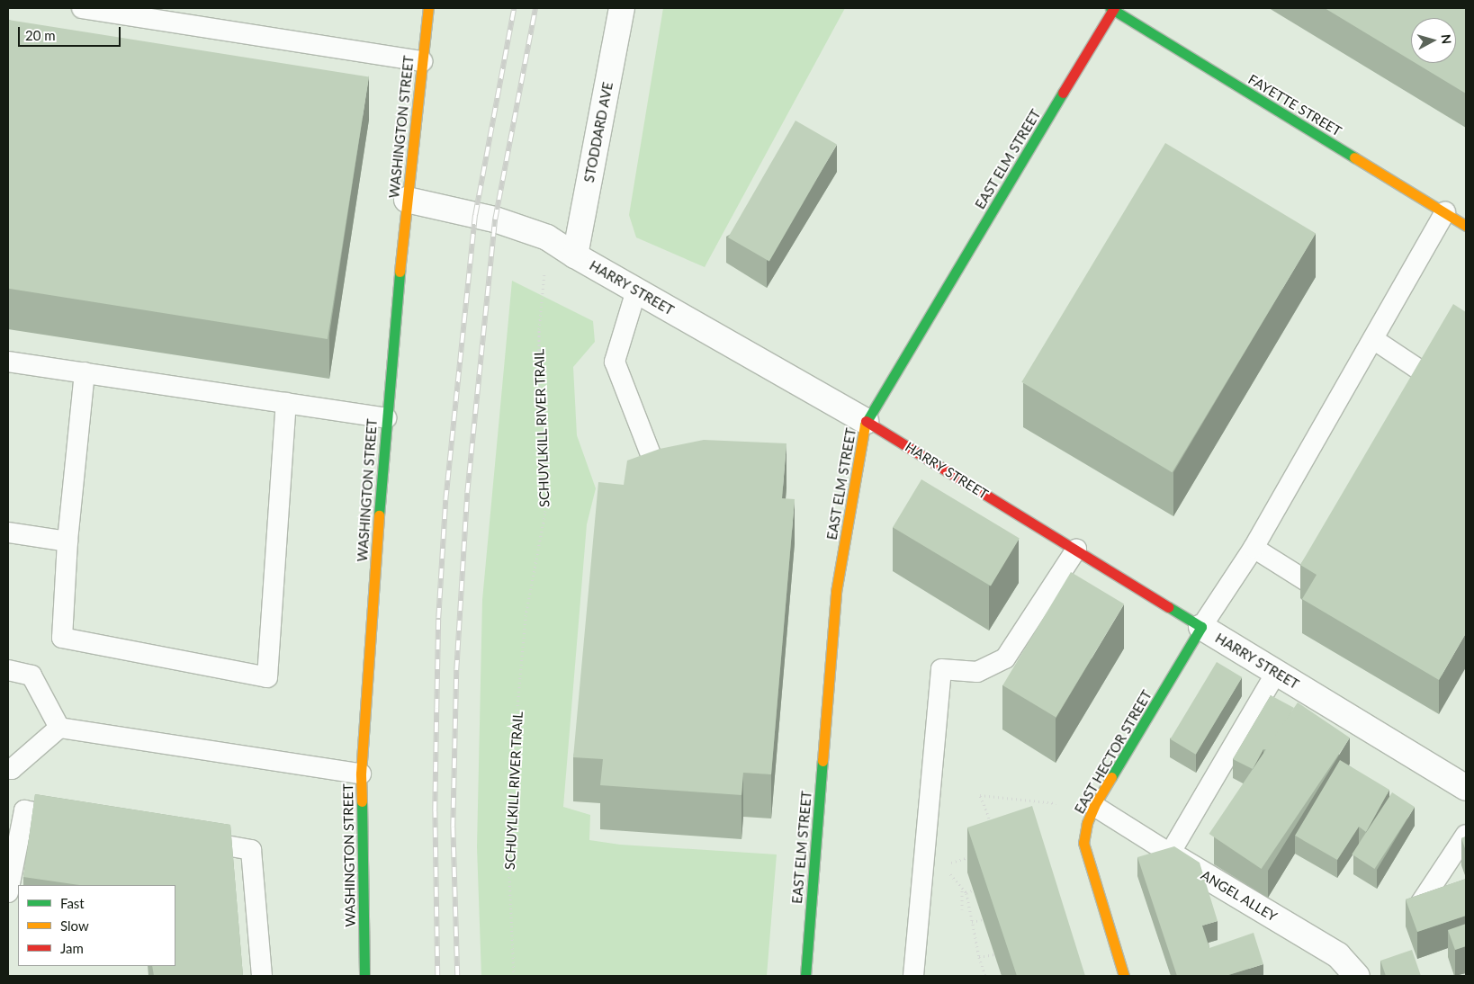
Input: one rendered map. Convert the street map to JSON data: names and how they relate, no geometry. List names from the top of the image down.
{
  "streets": {
    "main road": [
      "FAYETTE STREET",
      "WASHINGTON STREET",
      "EAST ELM STREET",
      "HARRY STREET",
      "EAST HECTOR STREET"
    ],
    "street": ["STODDARD AVE", "ANGEL ALLEY"],
    "path": ["SCHUYLKILL RIVER TRAIL"]
  },
  "crossings": [
    ["FAYETTE STREET", "EAST ELM STREET"],
    ["WASHINGTON STREET", "HARRY STREET"],
    ["STODDARD AVE", "HARRY STREET"],
    ["EAST ELM STREET", "HARRY STREET"],
    ["HARRY STREET", "SCHUYLKILL RIVER TRAIL"],
    ["HARRY STREET", "EAST HECTOR STREET"],
    ["EAST HECTOR STREET", "ANGEL ALLEY"]
  ],
  "legend": ["Fast", "Slow", "Jam"],
  "scale_bar": "20 m",
  "north": "right"
}
